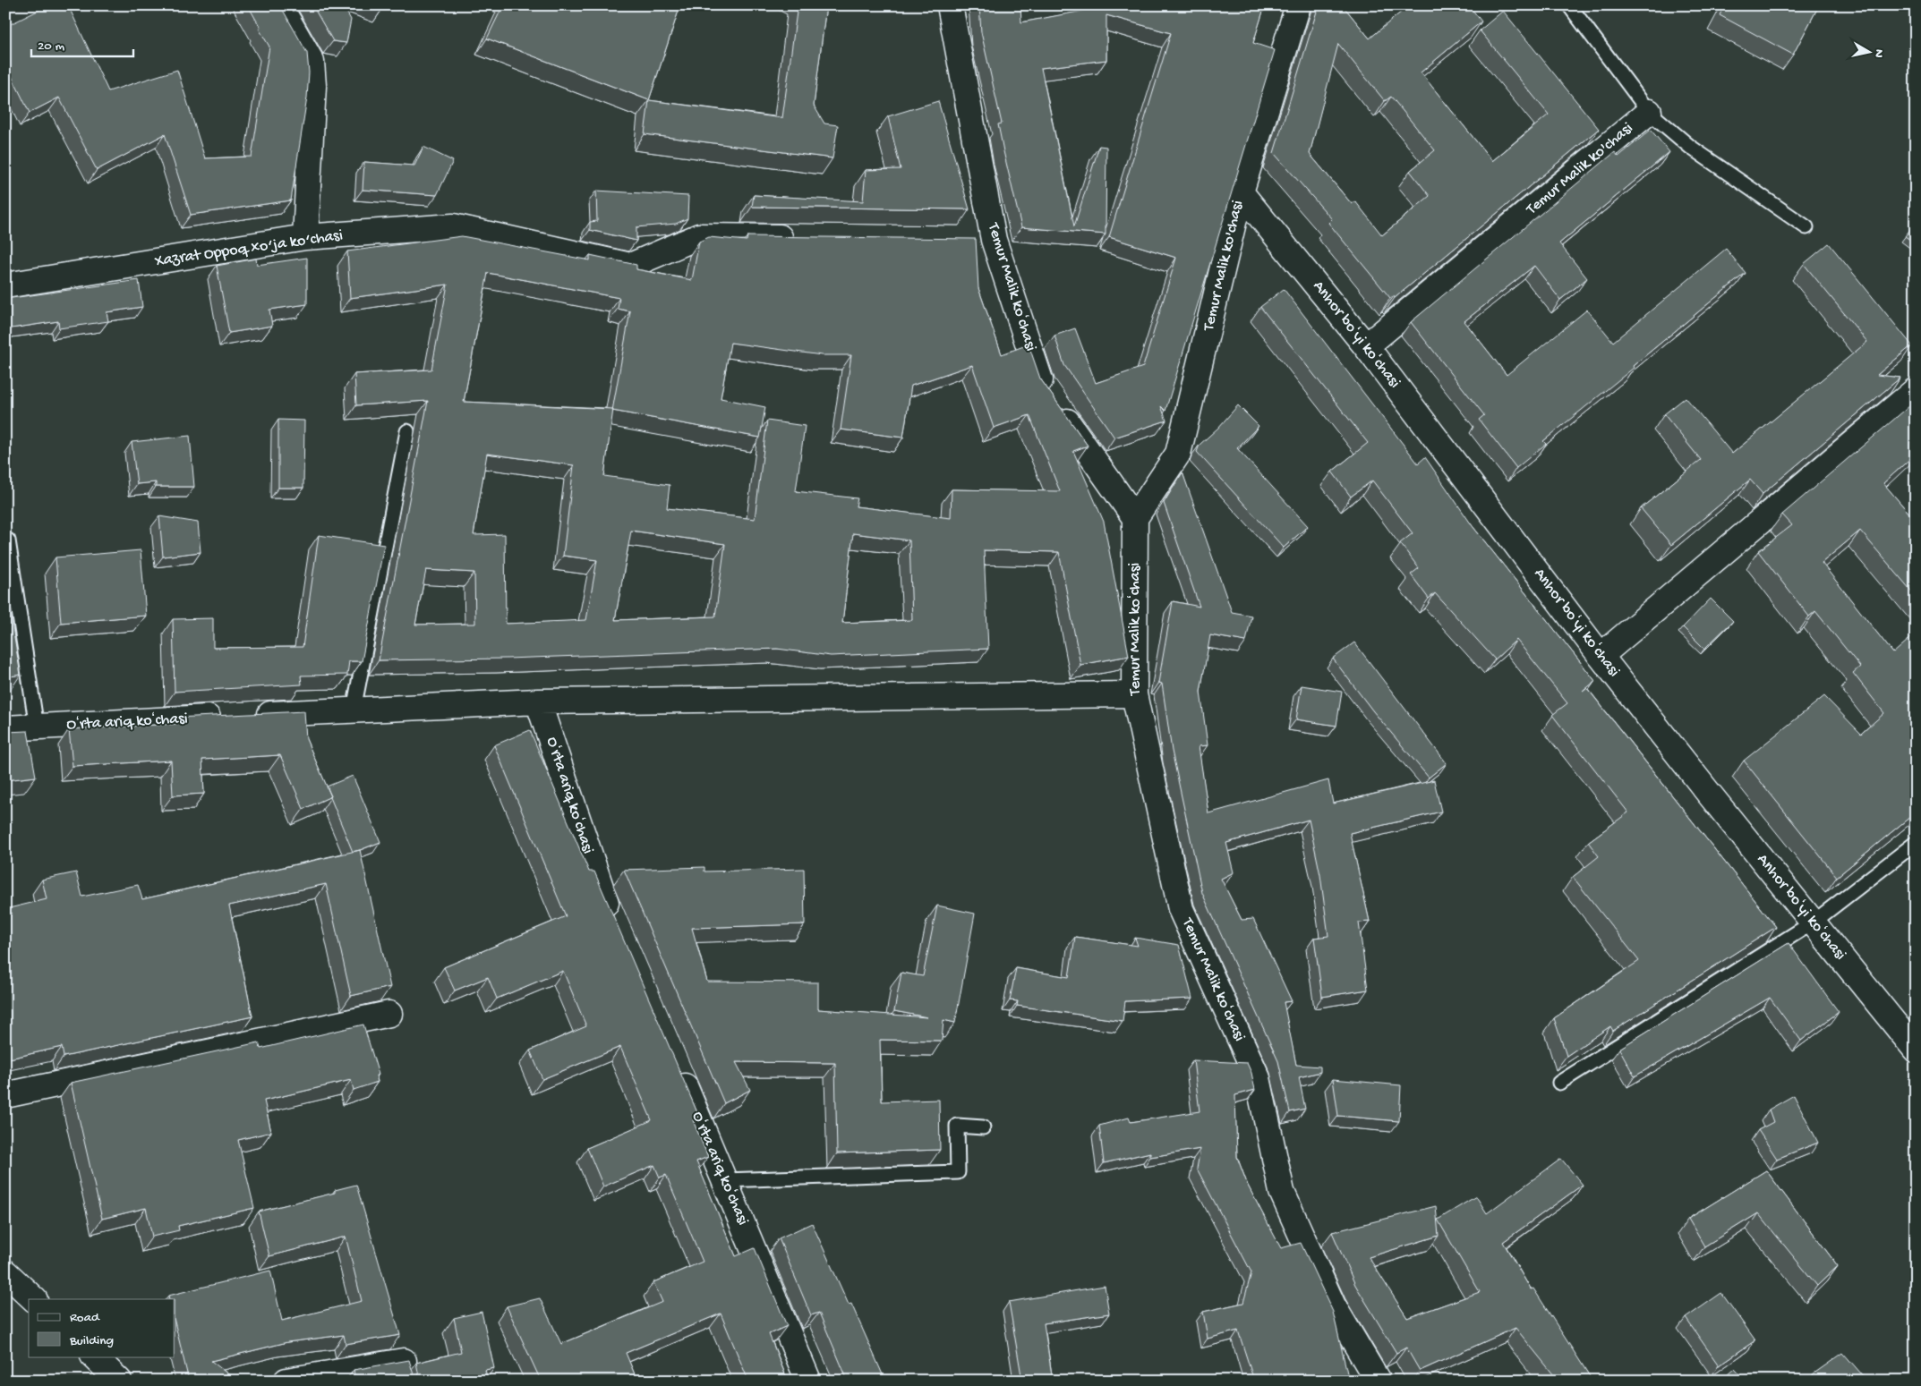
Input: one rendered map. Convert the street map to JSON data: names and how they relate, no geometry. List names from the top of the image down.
{
  "streets": {
    "street": [
      "Temur Malik ko'chasi",
      "Xazrat Oppoq xo‘ja ko‘chasi",
      "Temur Malik koʻchasi",
      "Anhor boʻyi koʻchasi",
      "Oʻrta ariq koʻchasi"
    ]
  },
  "crossings": [
    ["Temur Malik ko'chasi", "Temur Malik koʻchasi"],
    ["Temur Malik ko'chasi", "Anhor boʻyi koʻchasi"]
  ],
  "legend": ["Road", "Building"],
  "scale_bar": "20 m",
  "north": "right"
}
